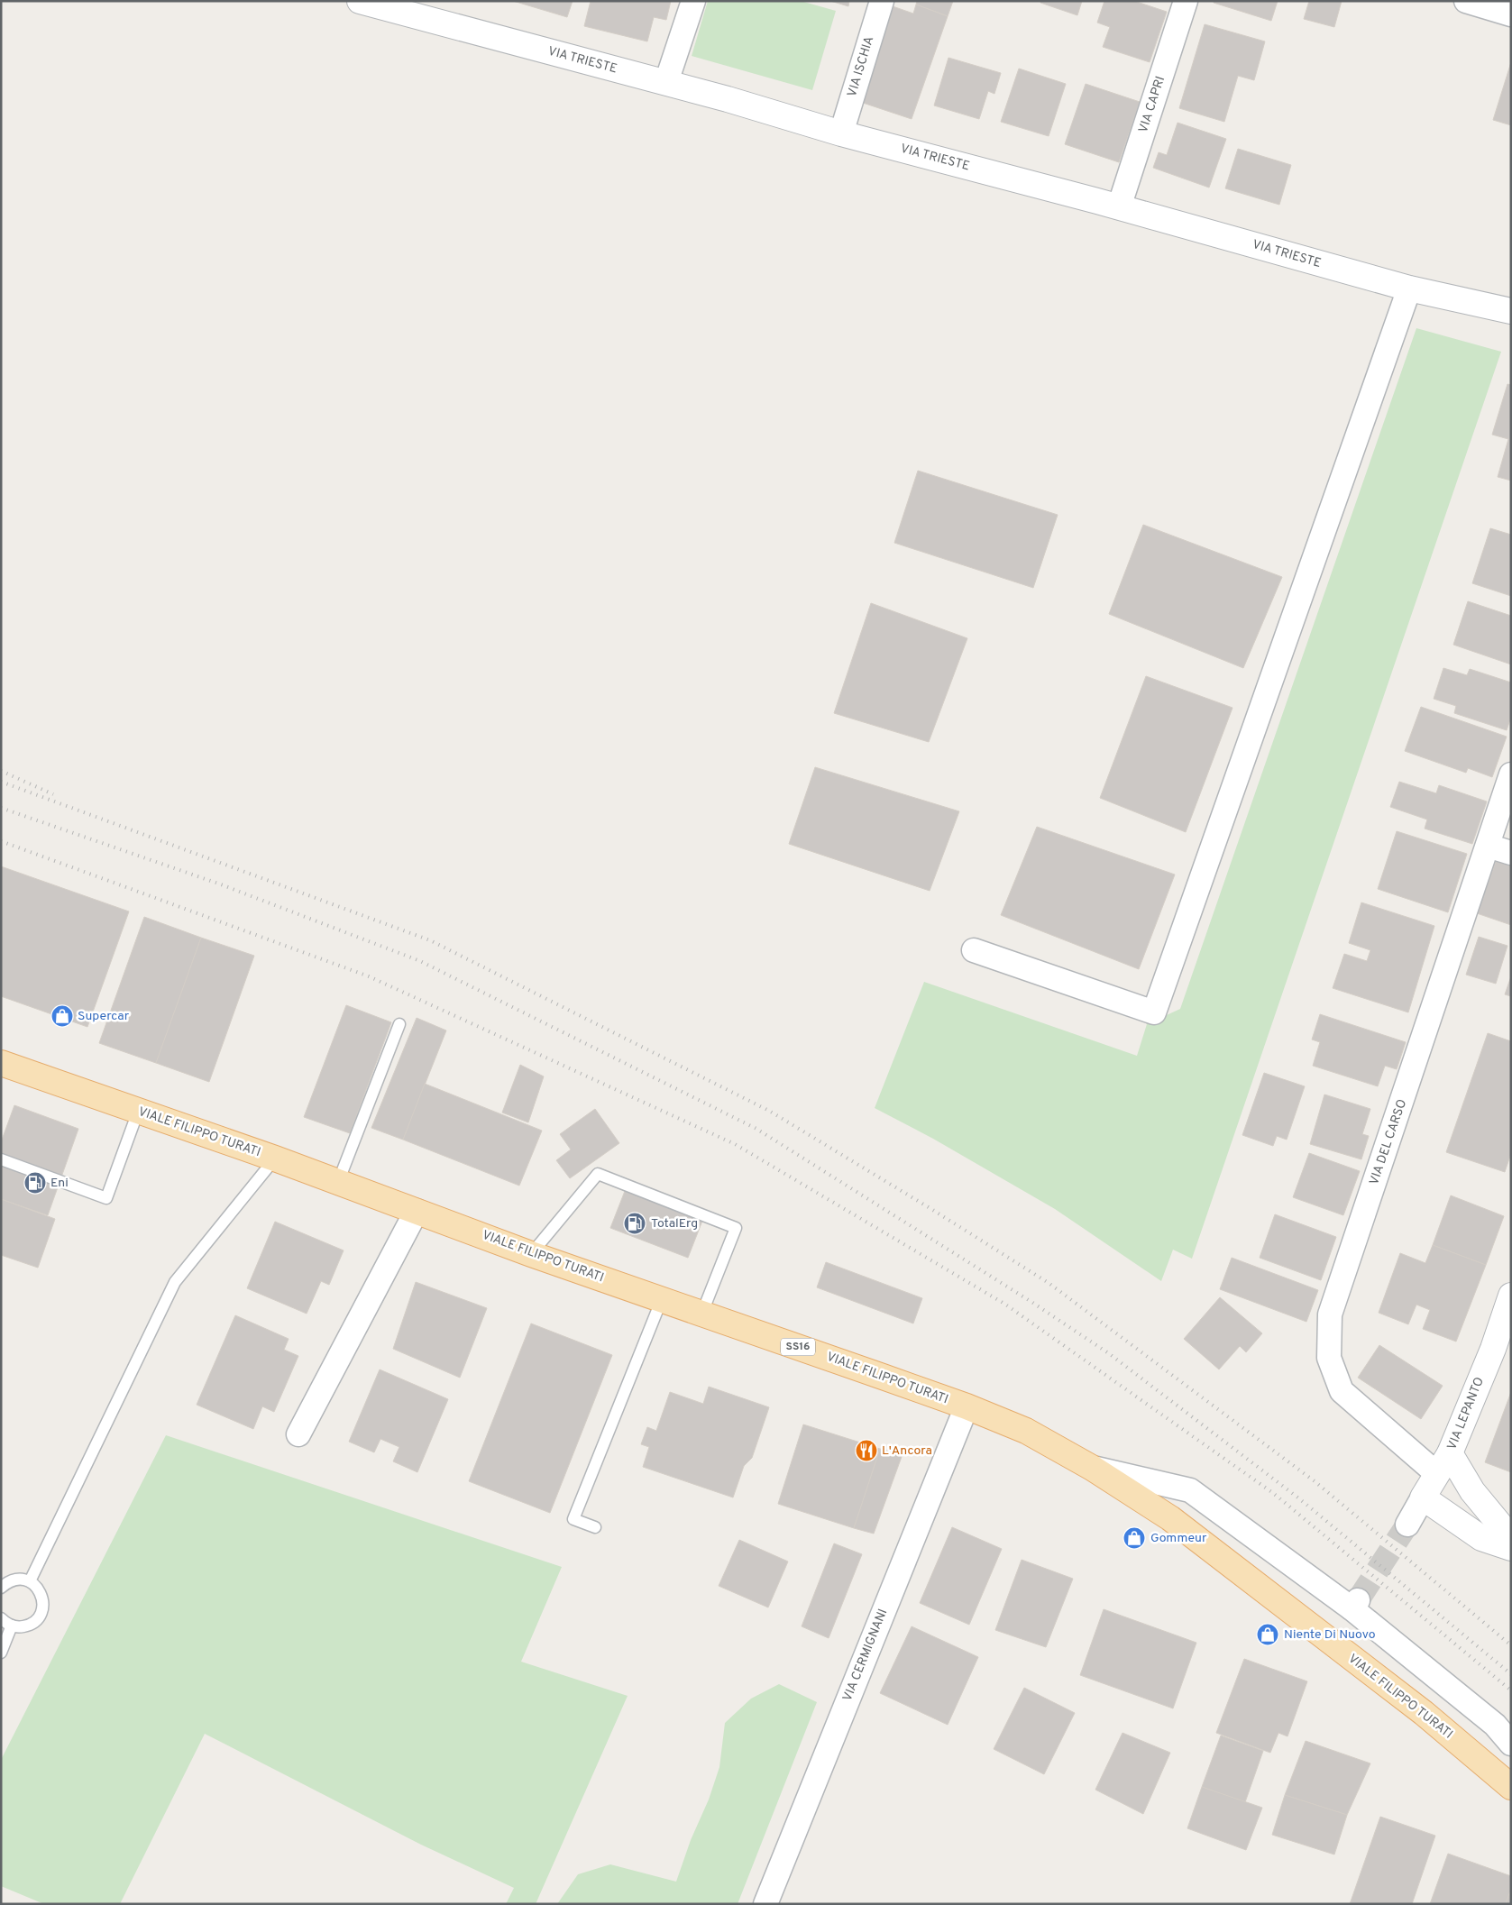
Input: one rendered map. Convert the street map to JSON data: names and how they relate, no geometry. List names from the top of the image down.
{
  "streets": {
    "main road": ["VIALE FILIPPO TURATI", "SS16"],
    "street": [
      "VIA TRIESTE",
      "VIA ISCHIA",
      "VIA CAPRI",
      "VIA DEL CARSO",
      "VIA LEPANTO",
      "VIA CERMIGNANI"
    ]
  },
  "crossings": [
    ["VIA TRIESTE", "VIA ISCHIA"],
    ["VIA TRIESTE", "VIA CAPRI"],
    ["VIALE FILIPPO TURATI", "VIA CERMIGNANI"],
    ["VIA DEL CARSO", "VIA LEPANTO"]
  ],
  "places": {
    "shop": ["Supercar", "Gommeur", "Niente Di Nuovo"],
    "fuel station": ["Eni", "TotalErg"],
    "restaurant": ["L'Ancora"]
  }
}
